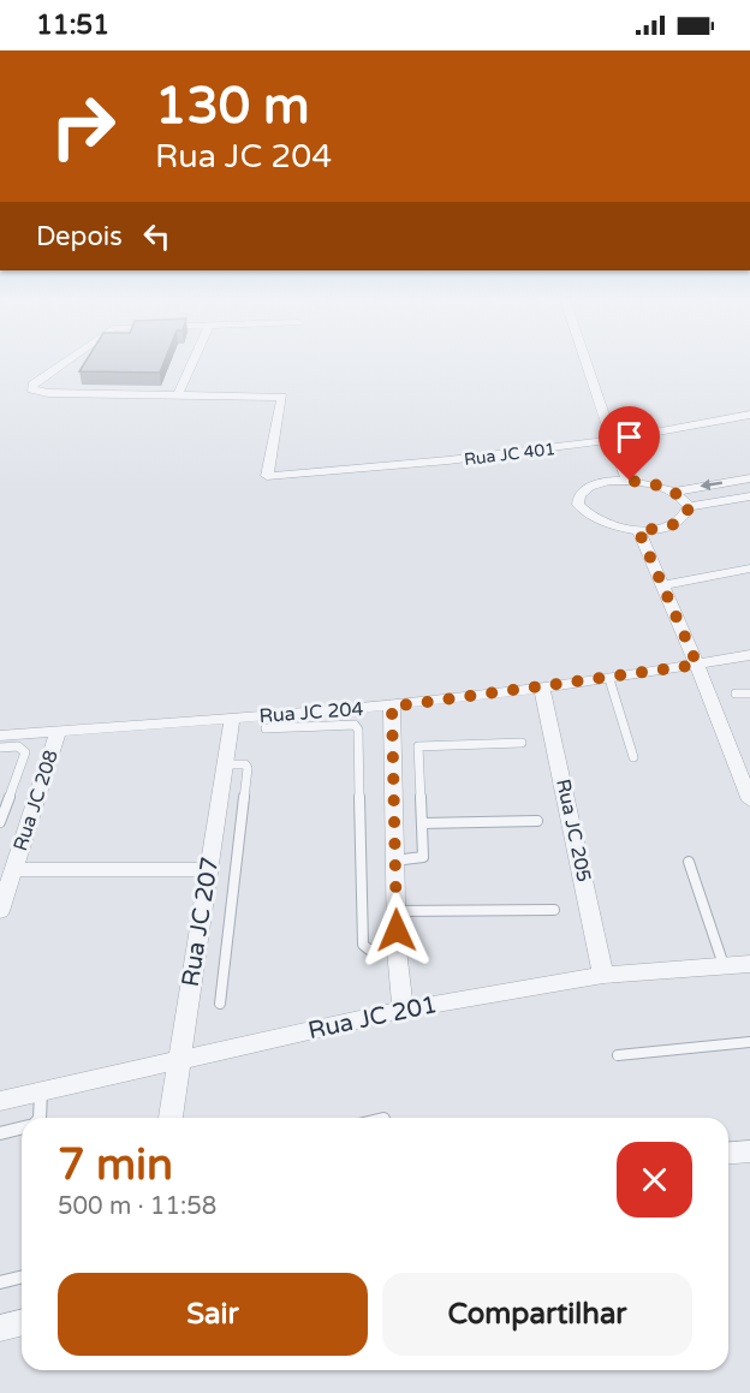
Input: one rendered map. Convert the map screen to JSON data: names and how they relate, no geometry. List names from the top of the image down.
{
  "streets": {
    "street": [
      "Rua JC 401",
      "Rua JC 204",
      "Rua JC 208",
      "Rua JC 205",
      "Rua JC 207",
      "Rua JC 201"
    ]
  },
  "crossings": [
    ["Rua JC 204", "Rua JC 208"],
    ["Rua JC 204", "Rua JC 205"],
    ["Rua JC 204", "Rua JC 207"],
    ["Rua JC 205", "Rua JC 201"],
    ["Rua JC 207", "Rua JC 201"]
  ],
  "page": {
    "status": "11:51",
    "turn": ["130 m", "Rua JC 204"],
    "then": "Depois",
    "heading": ["7 min", "500 m · 11:58"],
    "buttons": ["Sair", "Compartilhar"]
  }
}
